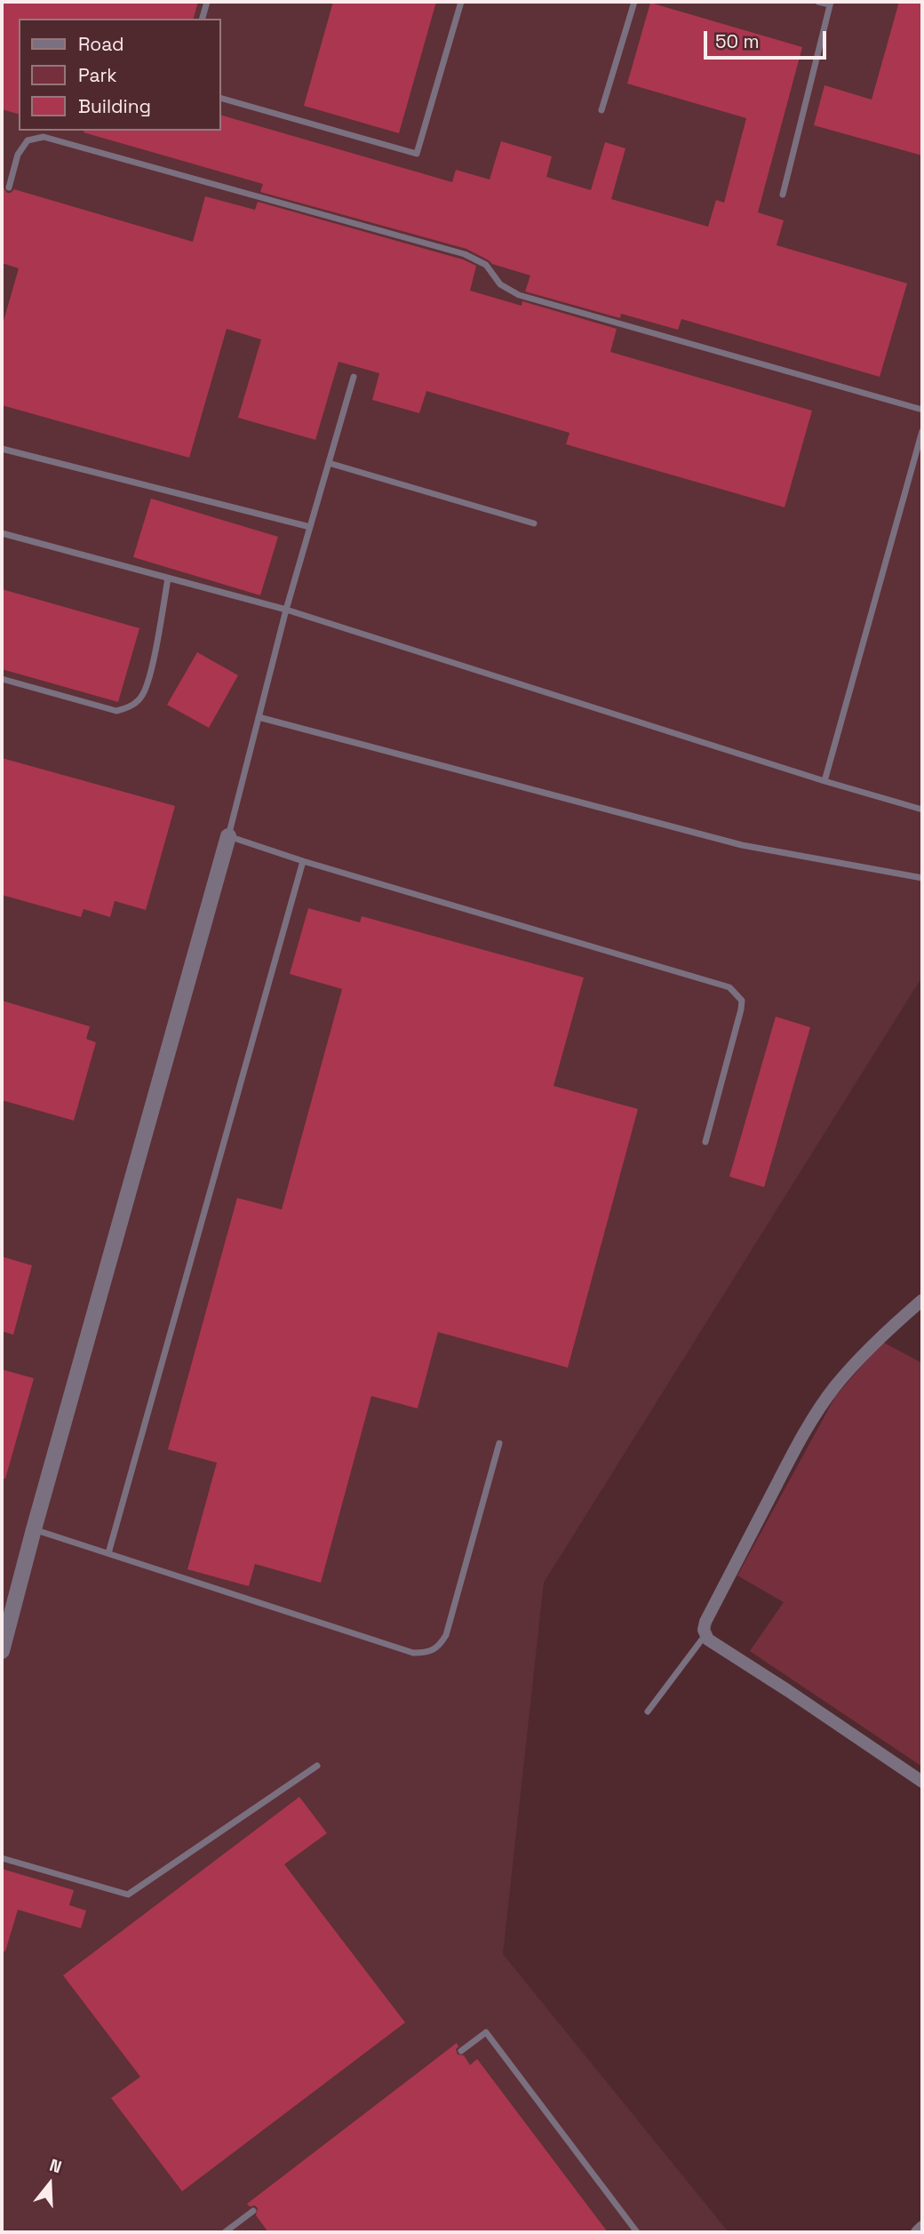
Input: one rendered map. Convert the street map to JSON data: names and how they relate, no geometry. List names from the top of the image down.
{
  "legend": ["Road", "Park", "Building"],
  "scale_bar": "50 m",
  "north": "top"
}
